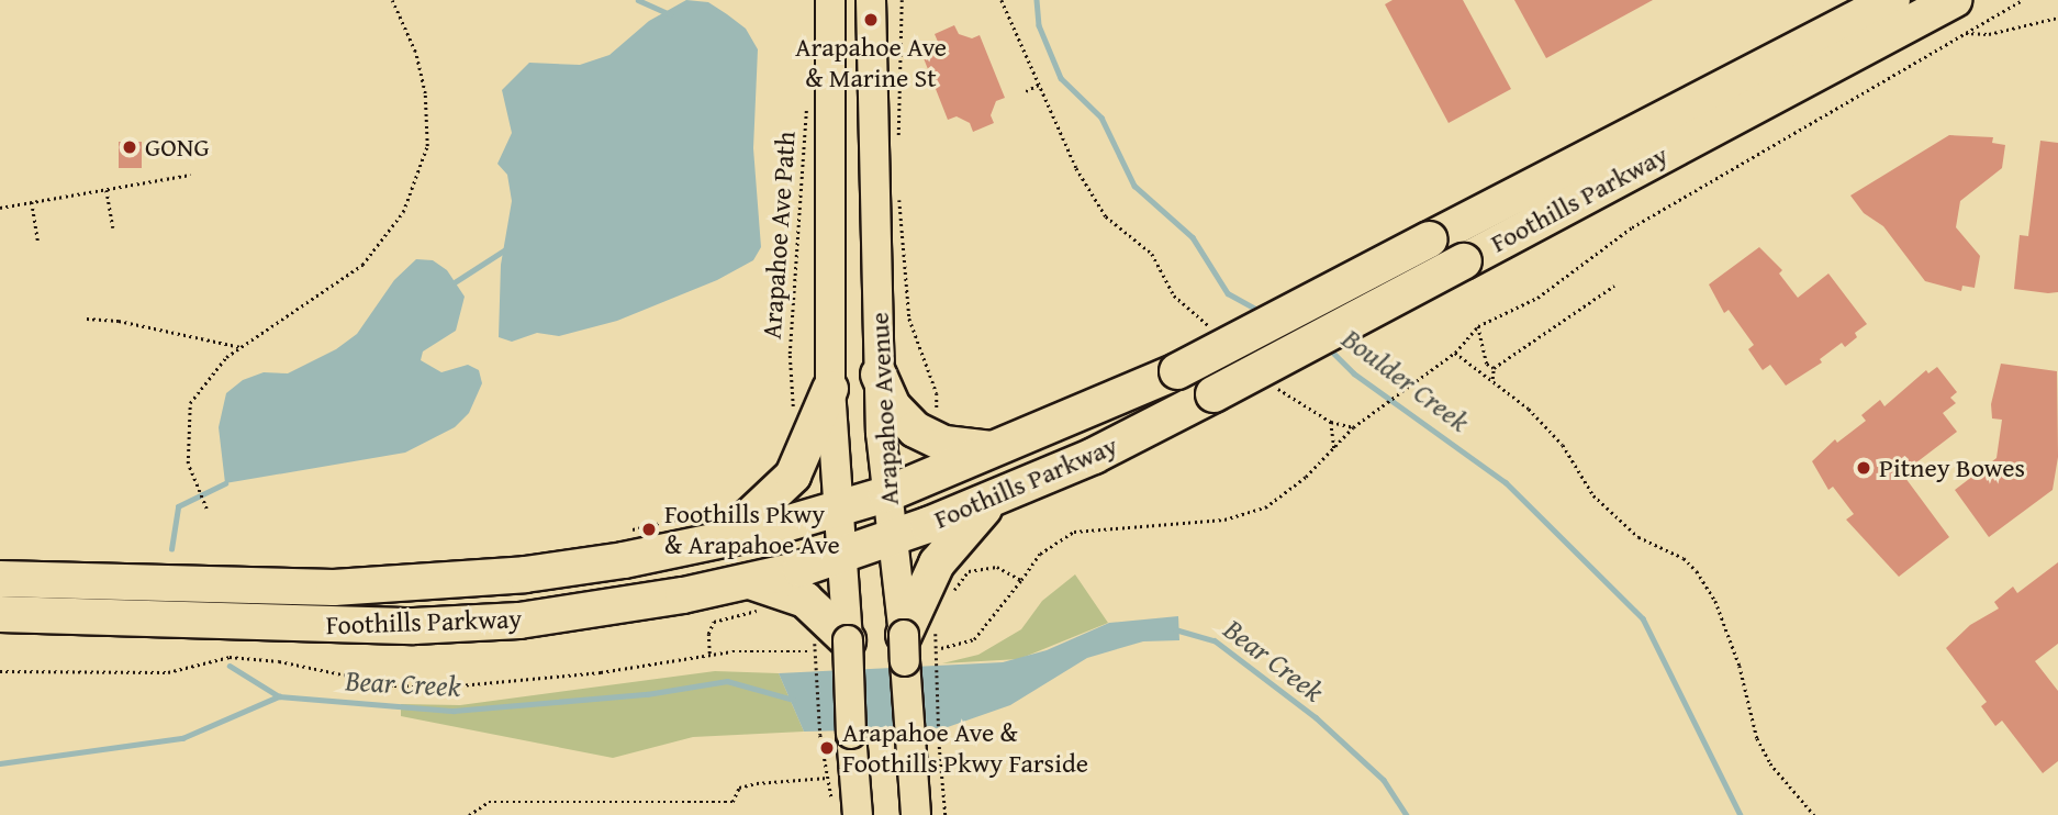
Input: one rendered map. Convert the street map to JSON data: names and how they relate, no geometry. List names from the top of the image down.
{
  "streets": {
    "highway": ["Foothills Parkway"],
    "main road": ["Arapahoe Avenue"],
    "path": ["Arapahoe Ave Path"]
  },
  "crossings": [
    ["Foothills Parkway", "Arapahoe Avenue"]
  ],
  "water": ["Boulder Creek", "Bear Creek"],
  "places": [
    "Arapahoe Ave & Marine St",
    "GONG",
    "Pitney Bowes",
    "Foothills Pkwy & Arapahoe Ave",
    "Arapahoe Ave & Foothills Pkwy Farside"
  ]
}
